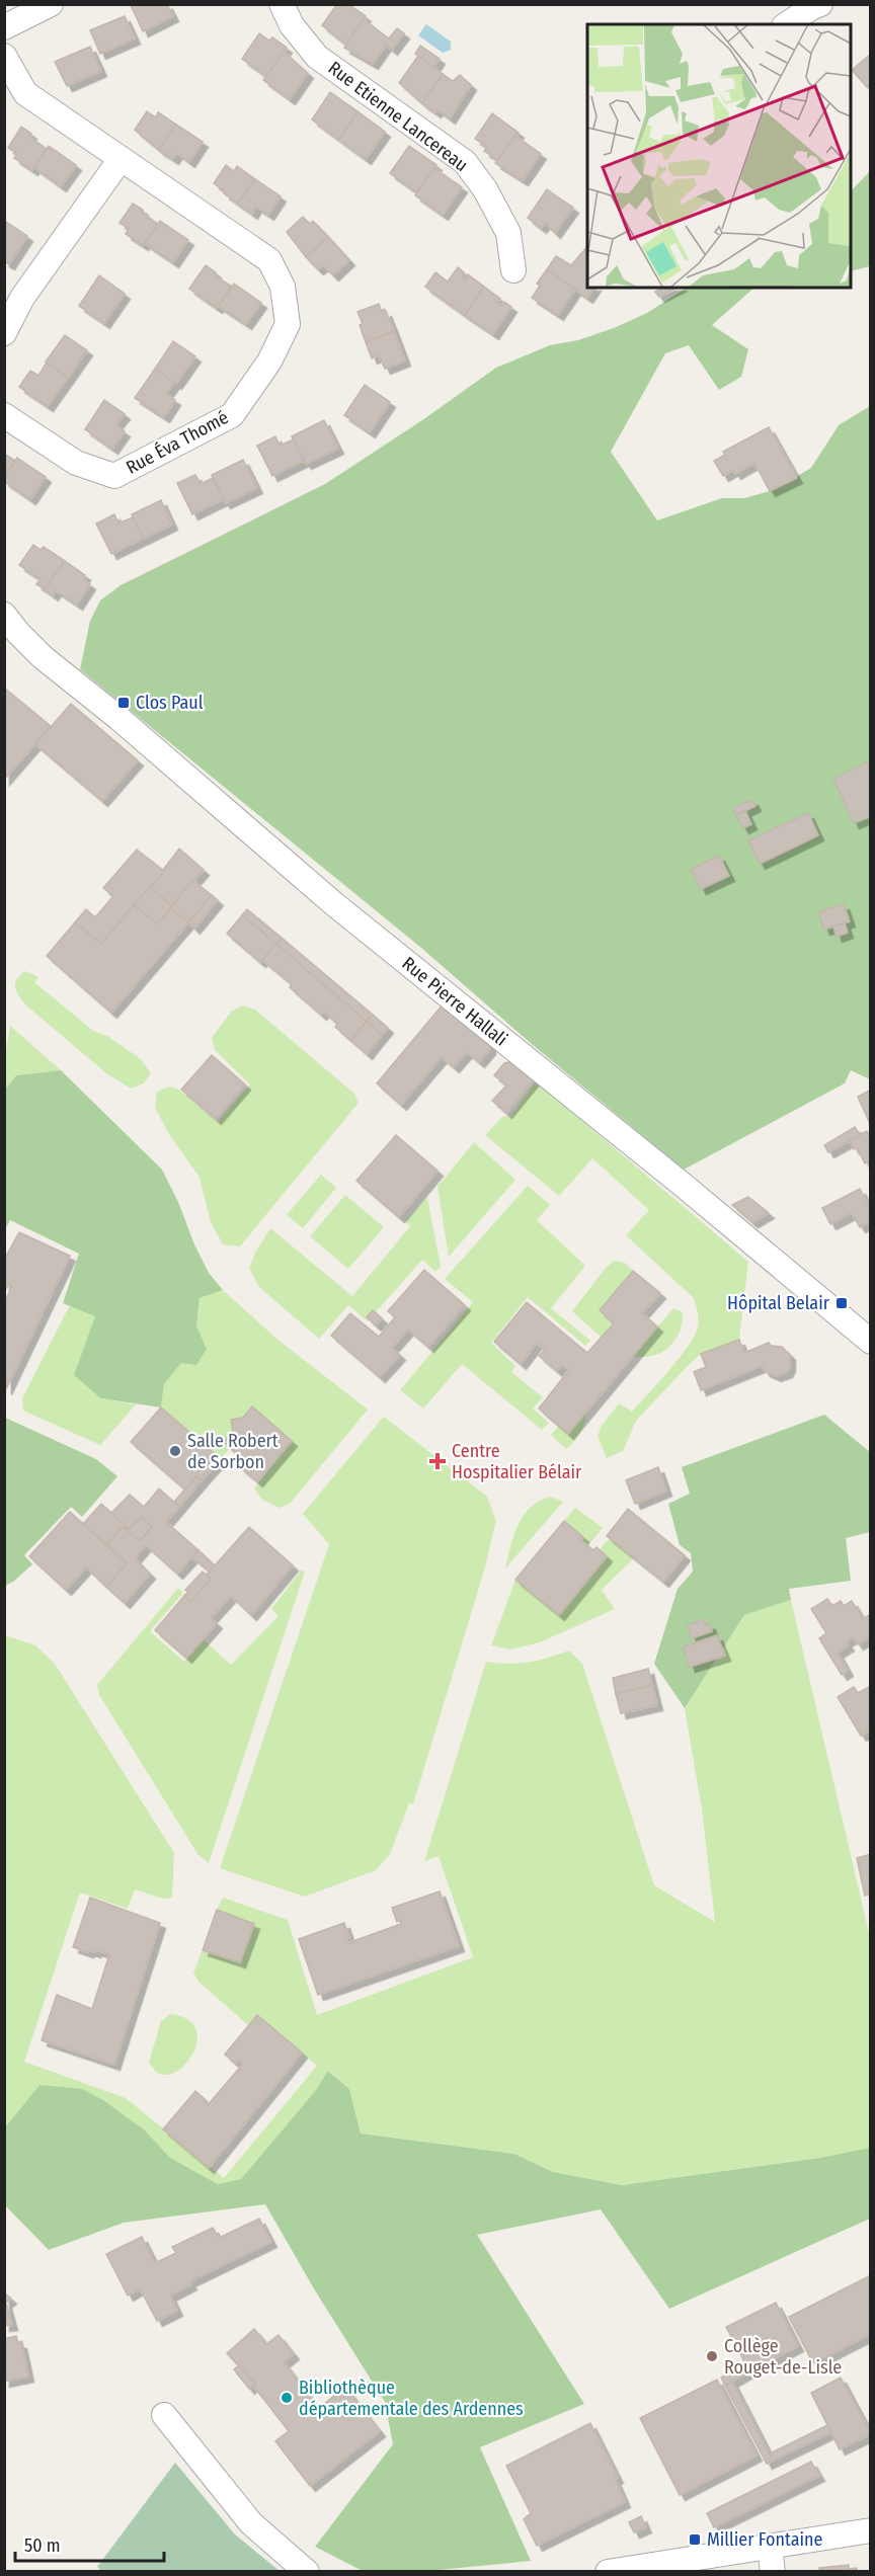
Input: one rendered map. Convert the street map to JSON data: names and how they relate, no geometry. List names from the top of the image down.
{
  "streets": {
    "street": ["Rue Etienne Lancereau", "Rue Éva Thomé", "Rue Pierre Hallali"]
  },
  "places": {
    "transit": ["Clos Paul", "Hôpital Belair", "Millier Fontaine"],
    "other": ["Salle Robert de Sorbon", "Collège Rouget-de-Lisle", "Bibliothèque départementale des Ardennes"],
    "health": ["Centre Hospitalier Bélair"]
  },
  "scale_bar": "50 m"
}
